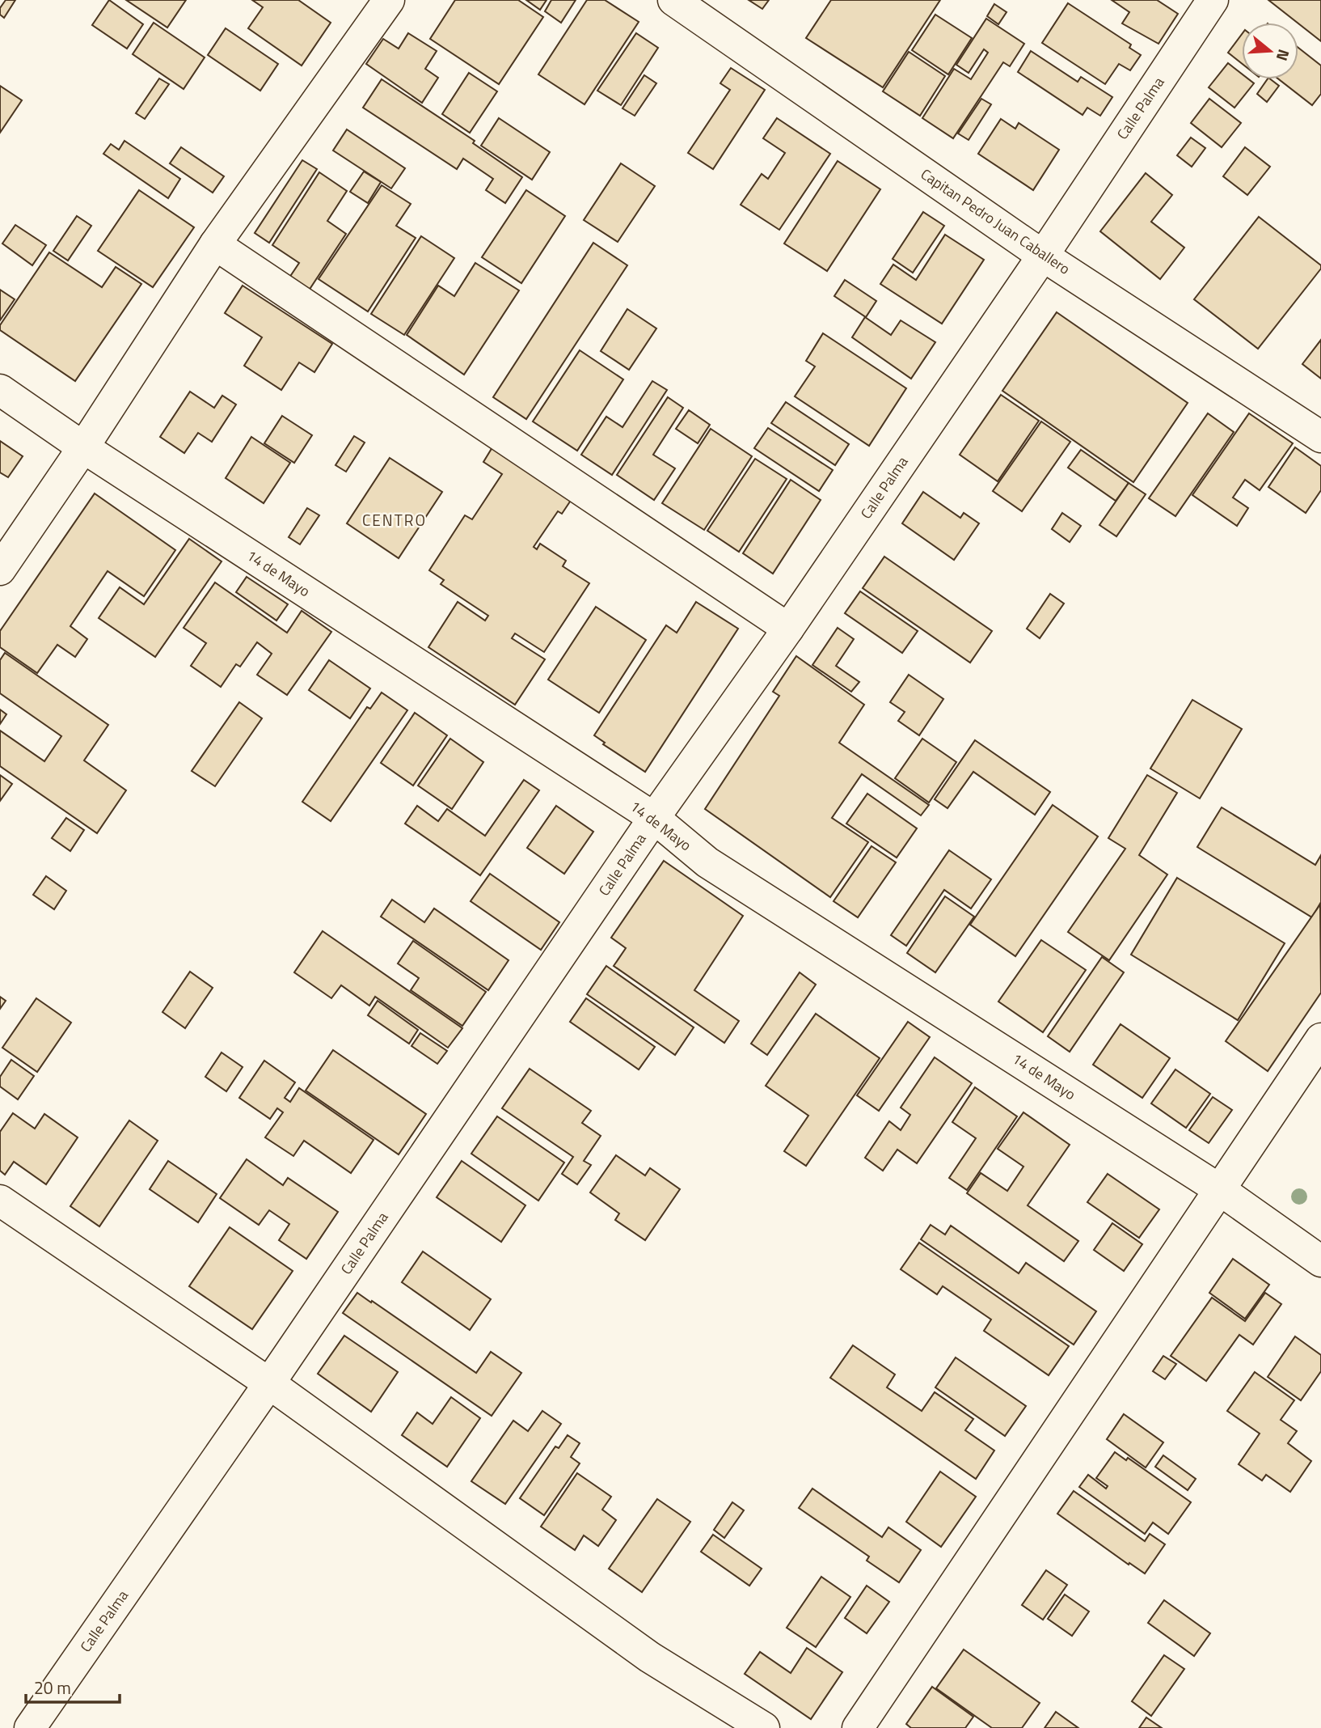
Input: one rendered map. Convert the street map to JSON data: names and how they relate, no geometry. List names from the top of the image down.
{
  "streets": {
    "street": ["Calle Palma", "Capitan Pedro Juan Caballero", "14 de Mayo"]
  },
  "crossings": [
    ["Calle Palma", "Capitan Pedro Juan Caballero"],
    ["Calle Palma", "14 de Mayo"]
  ],
  "districts": ["CENTRO"],
  "scale_bar": "20 m",
  "north": "right"
}
